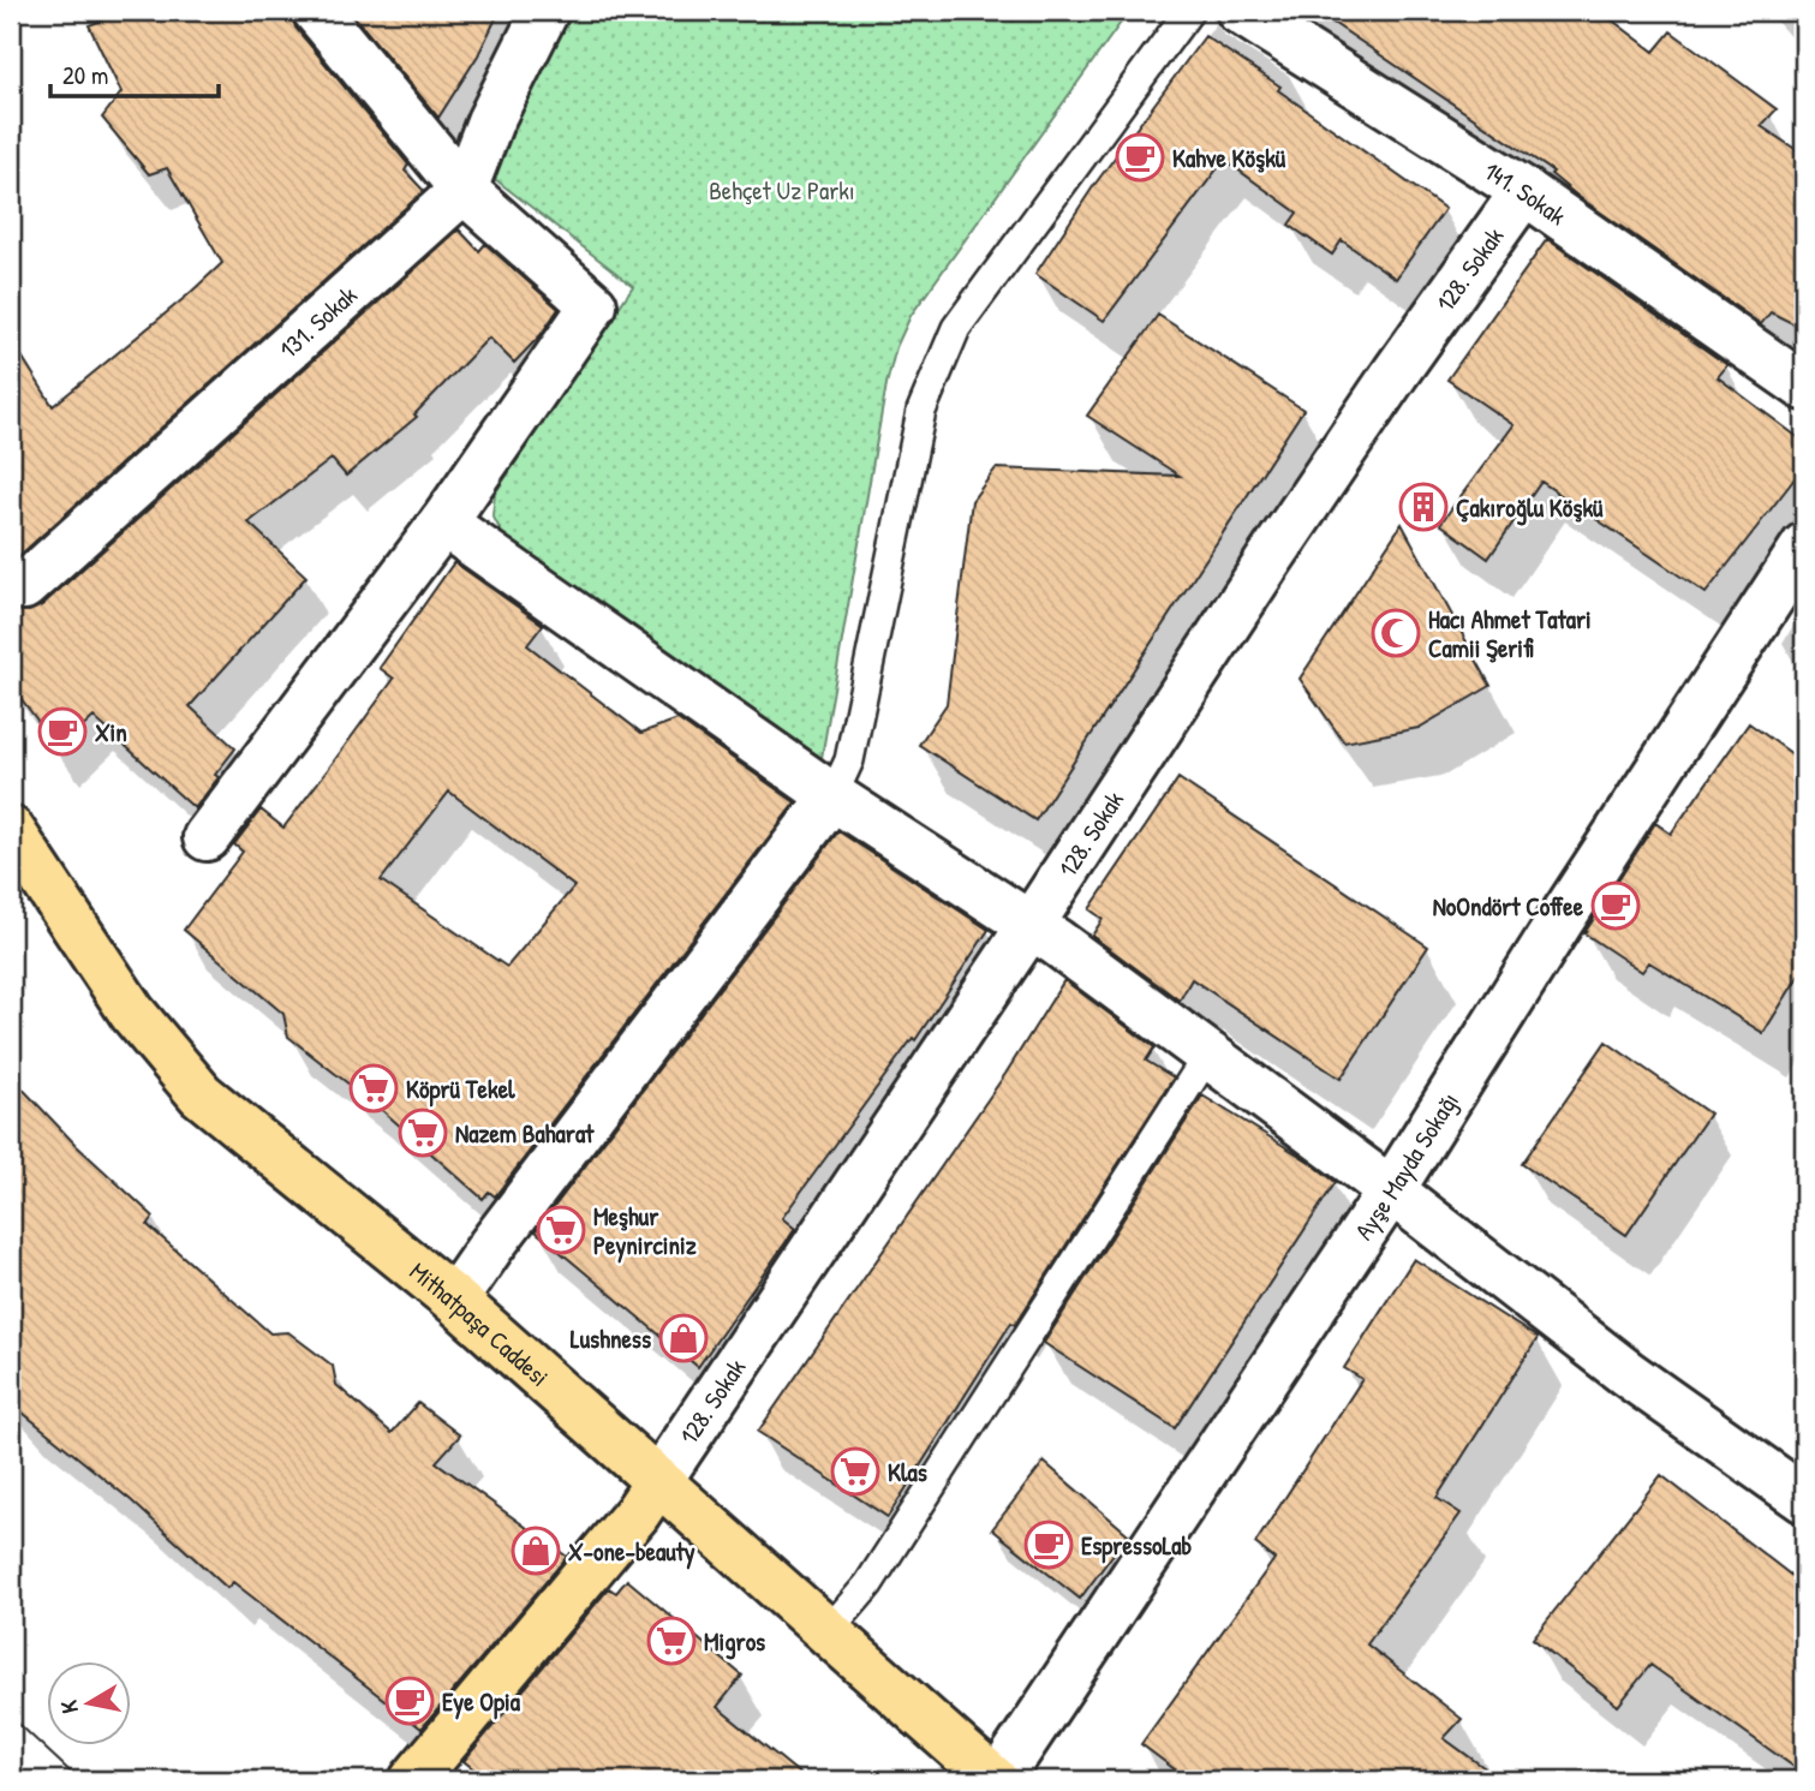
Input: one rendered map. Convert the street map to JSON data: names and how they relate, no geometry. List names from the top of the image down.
{
  "streets": {
    "main road": ["Mithatpaşa Caddesi"],
    "street": [
      "141. Sokak",
      "128. Sokak",
      "131. Sokak",
      "Ayşe Mayda Sokağı"
    ]
  },
  "crossings": [
    ["141. Sokak", "128. Sokak"],
    ["128. Sokak", "Mithatpaşa Caddesi"],
    ["Ayşe Mayda Sokağı", "Mithatpaşa Caddesi"]
  ],
  "parks": ["Behçet Uz Parkı"],
  "places": {
    "cafe": [
      "Kahve Köşkü",
      "Xin",
      "NoOndört Coffee",
      "EspressoLab",
      "Eye Opia"
    ],
    "building": ["Çakıroğlu Köşkü"],
    "mosque": ["Hacı Ahmet Tatari Camii Şerifi"],
    "supermarket": [
      "Köprü Tekel",
      "Nazem Baharat",
      "Meşhur Peynirciniz",
      "Klas",
      "Migros"
    ],
    "shop": ["Lushness", "X-one-beauty"]
  },
  "scale_bar": "20 m",
  "north": "left"
}
